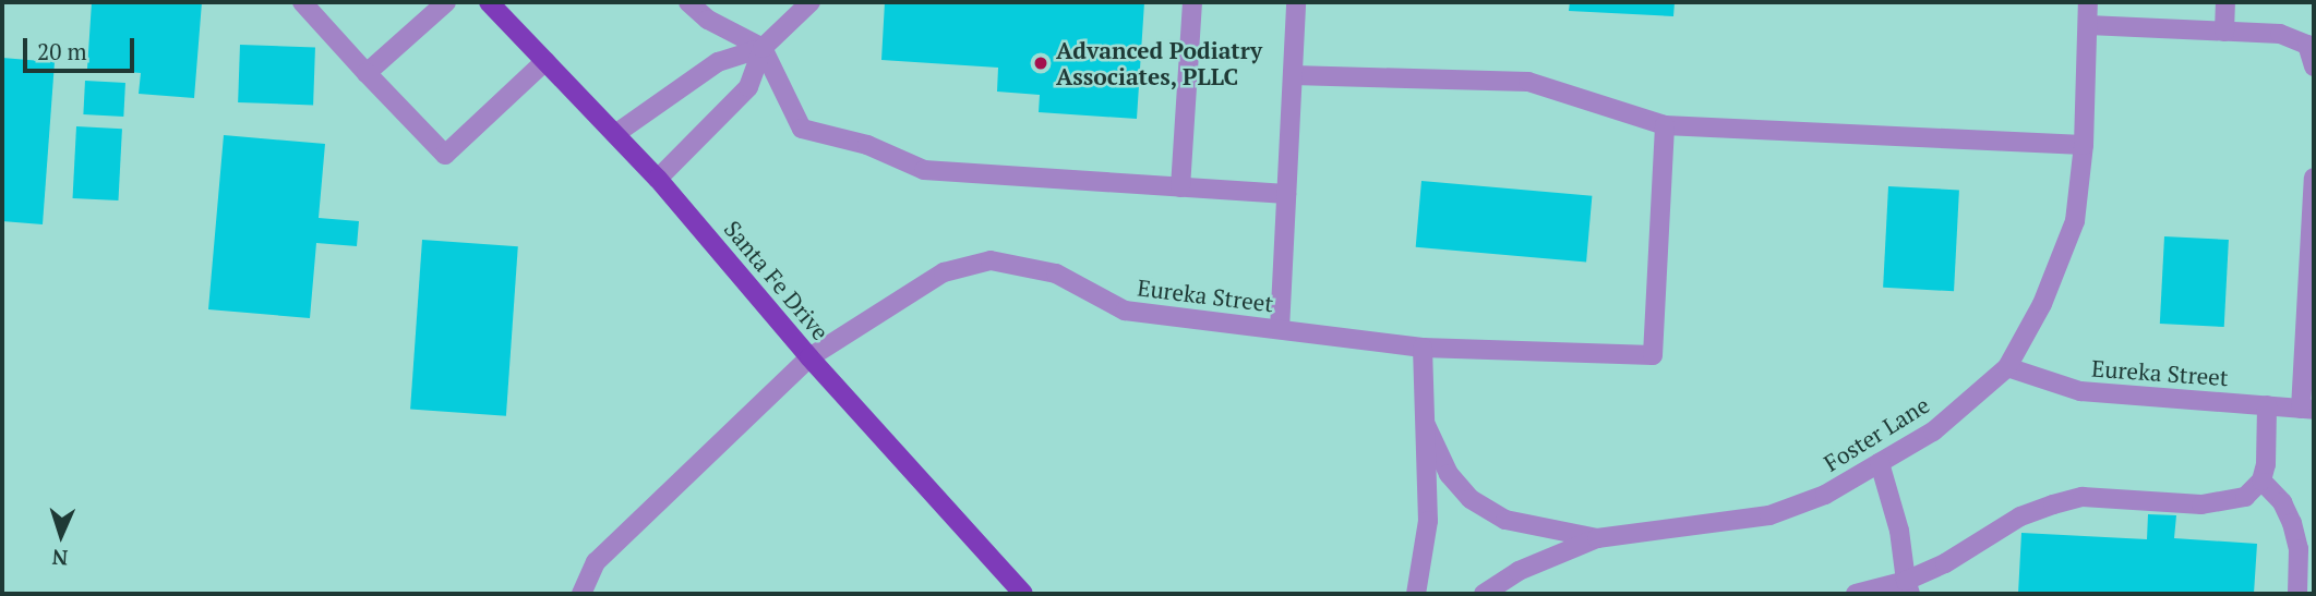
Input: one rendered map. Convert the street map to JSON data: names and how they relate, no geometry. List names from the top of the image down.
{
  "streets": {
    "main road": ["Santa Fe Drive"],
    "street": ["Eureka Street", "Foster Lane"]
  },
  "crossings": [
    ["Santa Fe Drive", "Eureka Street"],
    ["Eureka Street", "Foster Lane"]
  ],
  "places": ["Advanced Podiatry Associates, PLLC"],
  "scale_bar": "20 m",
  "north": "bottom"
}
